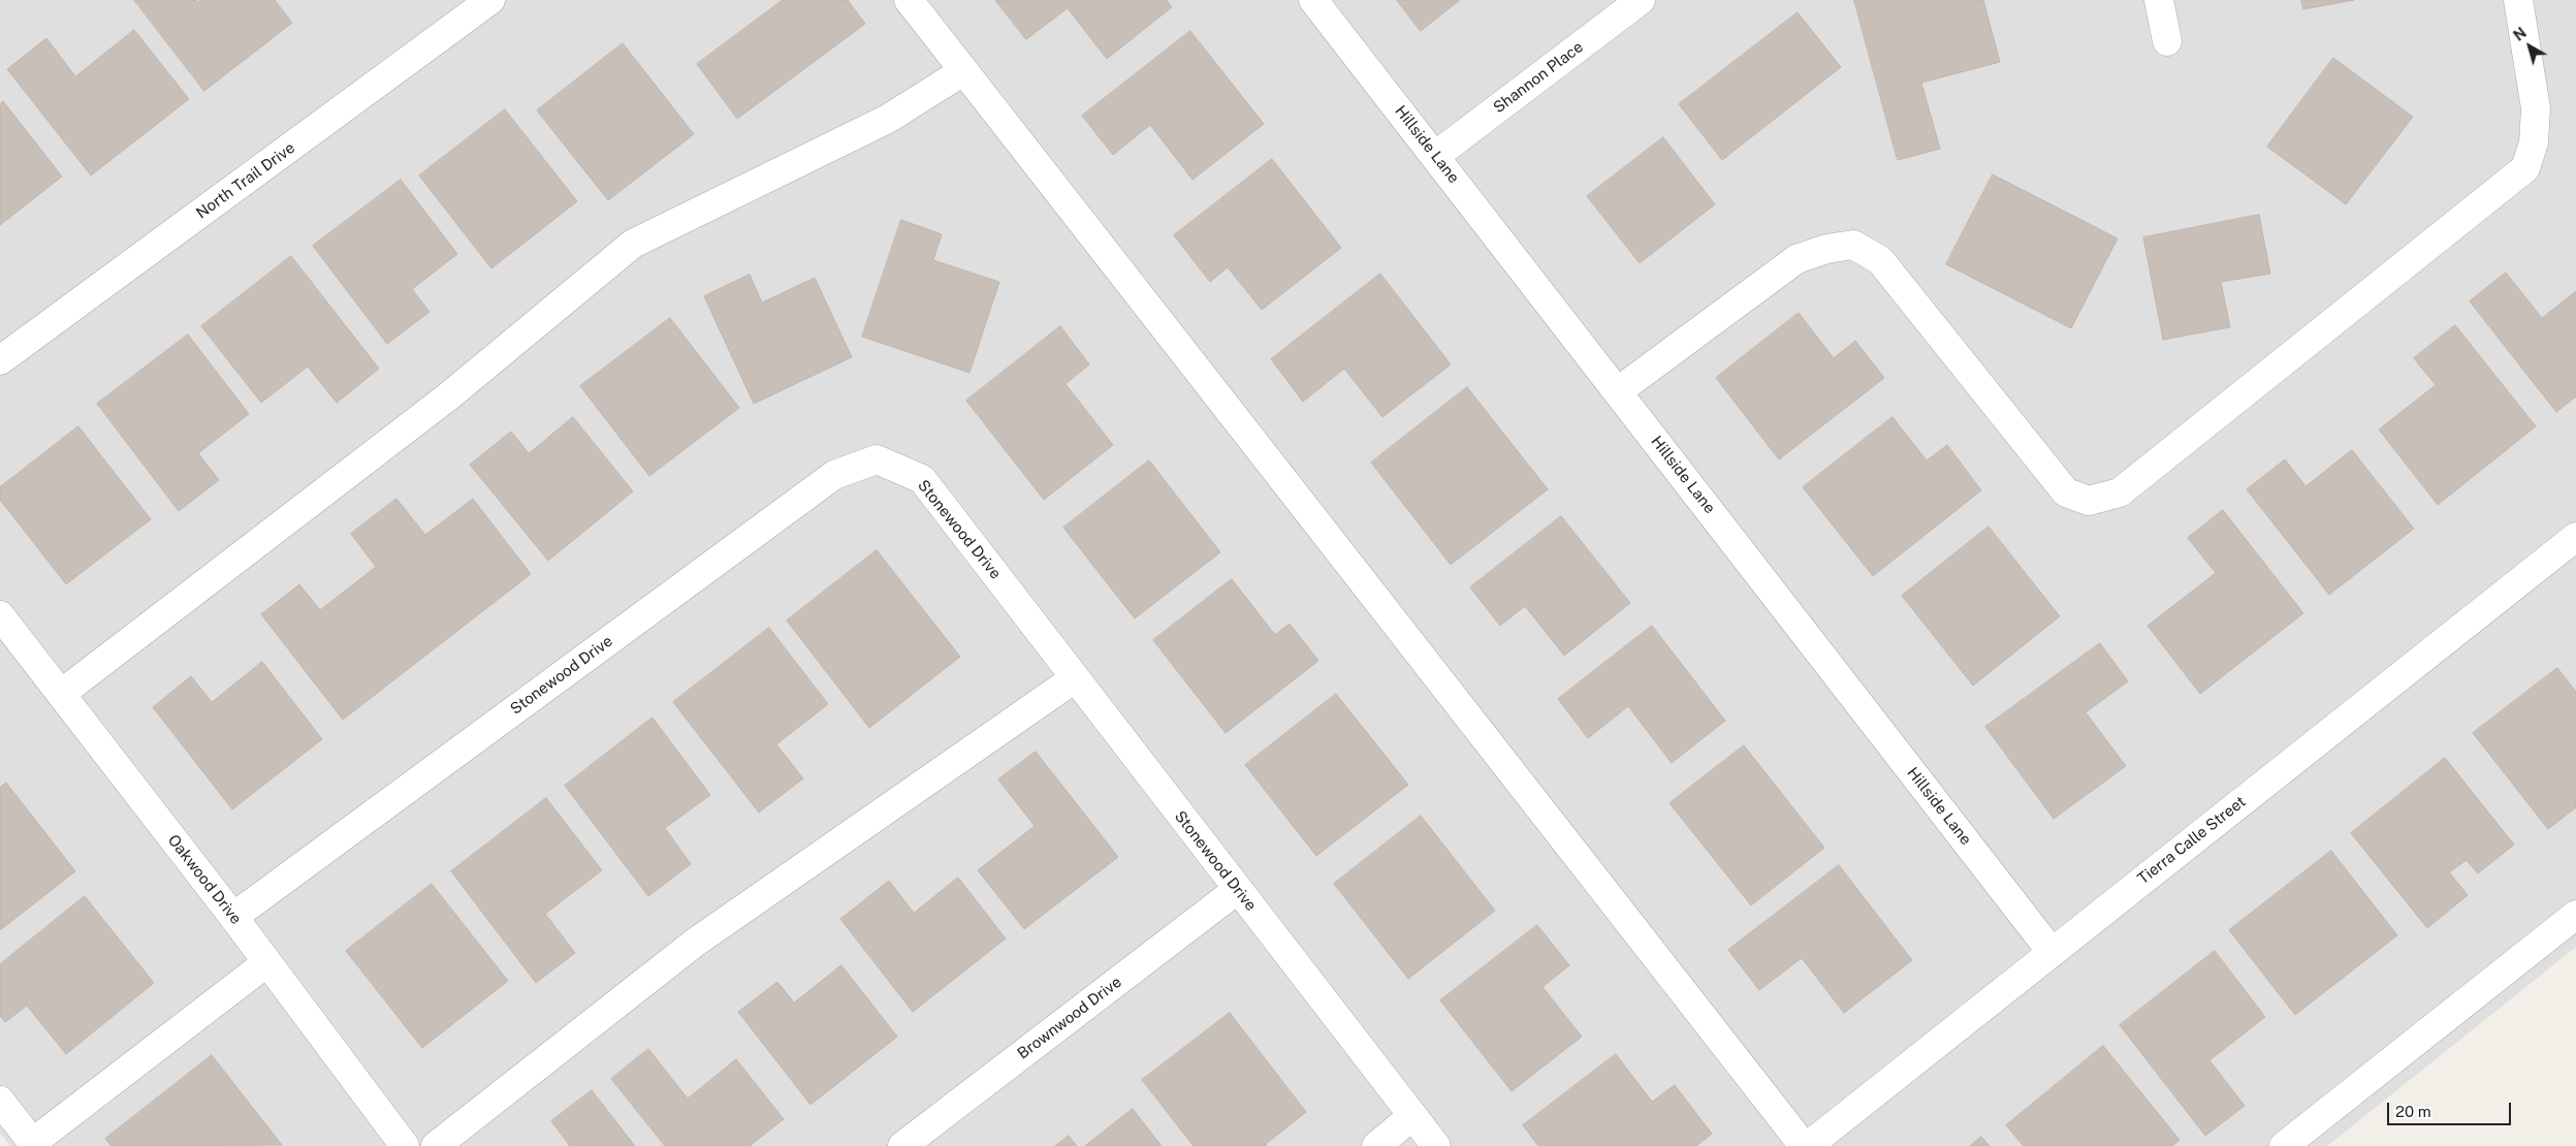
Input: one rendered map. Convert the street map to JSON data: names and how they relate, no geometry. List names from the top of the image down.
{
  "streets": {
    "street": [
      "Shannon Place",
      "Hillside Lane",
      "North Trail Drive",
      "Stonewood Drive",
      "Tierra Calle Street",
      "Oakwood Drive",
      "Brownwood Drive"
    ]
  },
  "crossings": [
    ["Shannon Place", "Hillside Lane"],
    ["Hillside Lane", "Tierra Calle Street"],
    ["Stonewood Drive", "Oakwood Drive"],
    ["Stonewood Drive", "Brownwood Drive"]
  ],
  "scale_bar": "20 m",
  "north": "top left"
}
